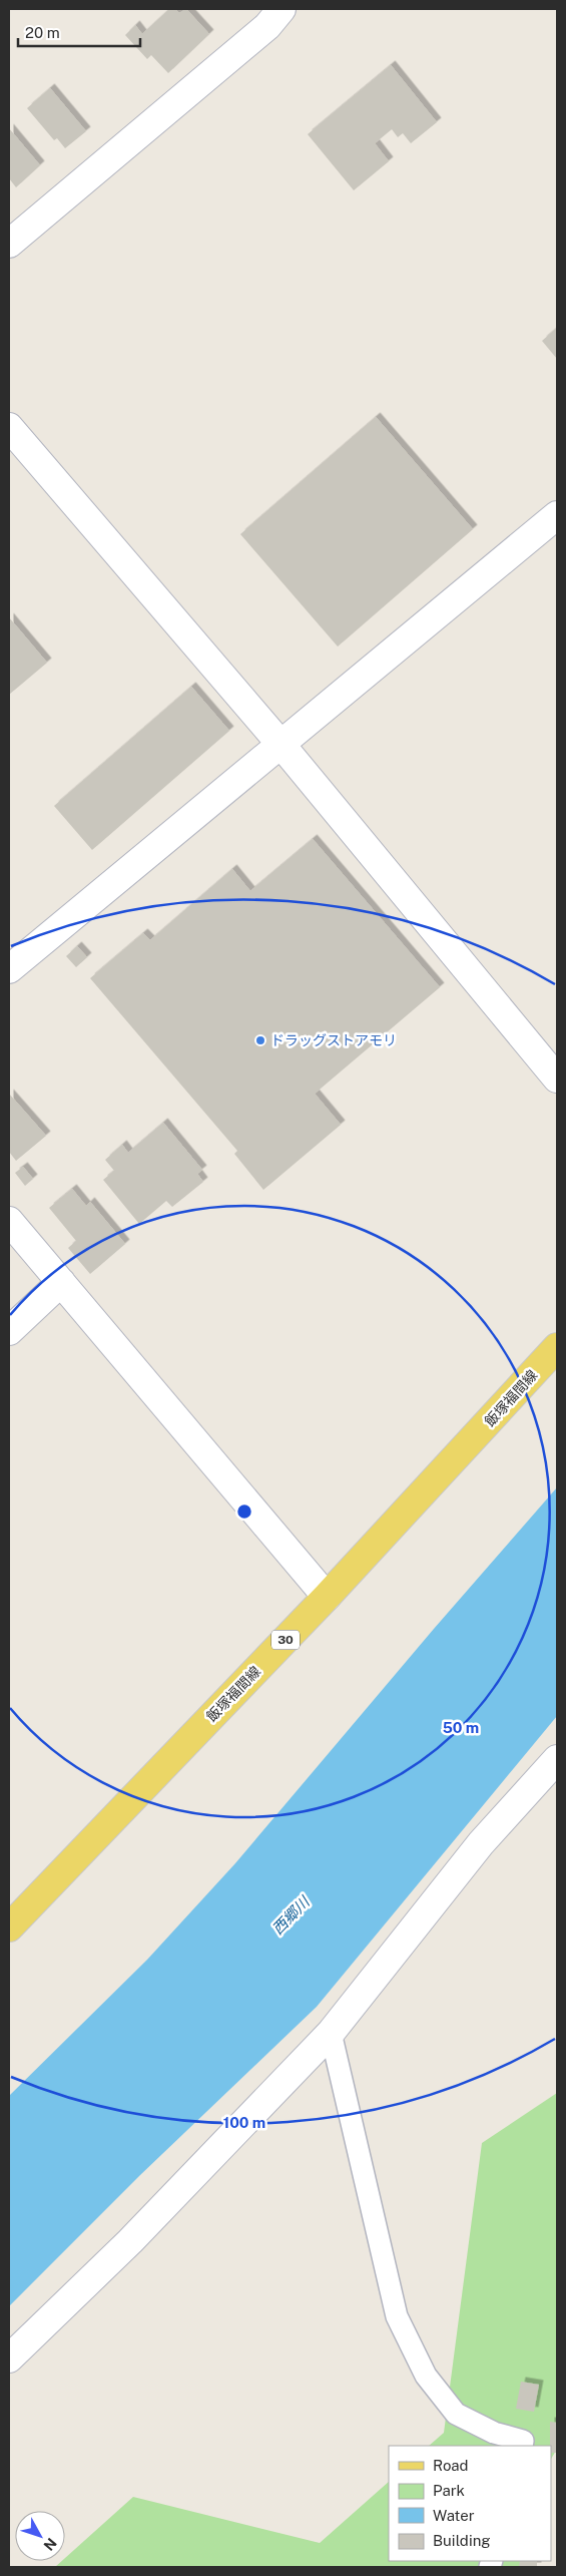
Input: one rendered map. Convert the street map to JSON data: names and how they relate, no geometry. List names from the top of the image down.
{
  "streets": {
    "main road": ["飯塚福間線", "30"]
  },
  "water": ["西郷川"],
  "places": ["ドラッグストアモリ"],
  "legend": [
    "Road",
    "Park",
    "Water",
    "Building"
  ],
  "scale_bar": "20 m",
  "north": "bottom right",
  "rings": ["50 m", "100 m"]
}
